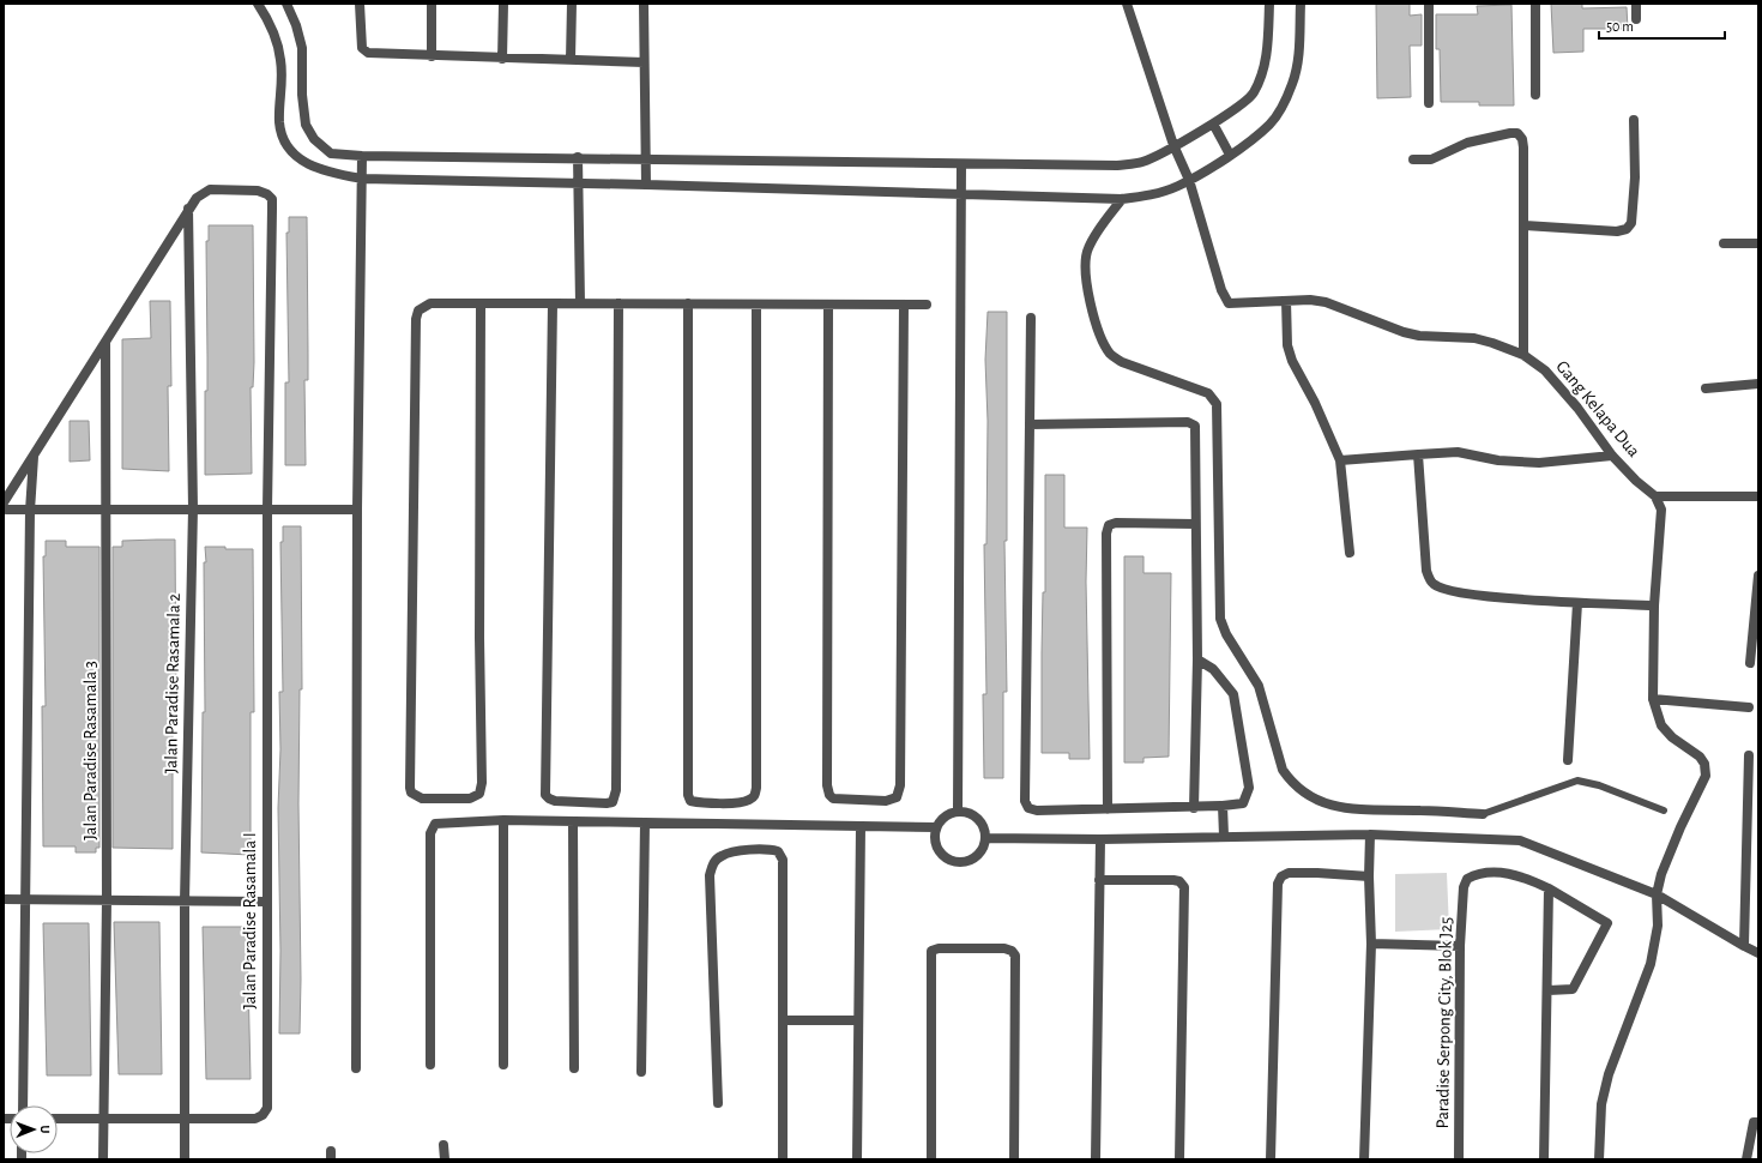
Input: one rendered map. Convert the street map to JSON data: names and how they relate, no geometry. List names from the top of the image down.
{
  "streets": {
    "street": [
      "Gang Kelapa Dua",
      "Jalan Paradise Rasamala 2",
      "Jalan Paradise Rasamala 3",
      "Jalan Paradise Rasamala I",
      "Paradise Serpong City, Blok J25"
    ]
  },
  "crossings": [
    ["Jalan Paradise Rasamala 2", "Jalan Paradise Rasamala I"],
    ["Jalan Paradise Rasamala 3", "Jalan Paradise Rasamala I"]
  ],
  "scale_bar": "50 m",
  "north": "right"
}
